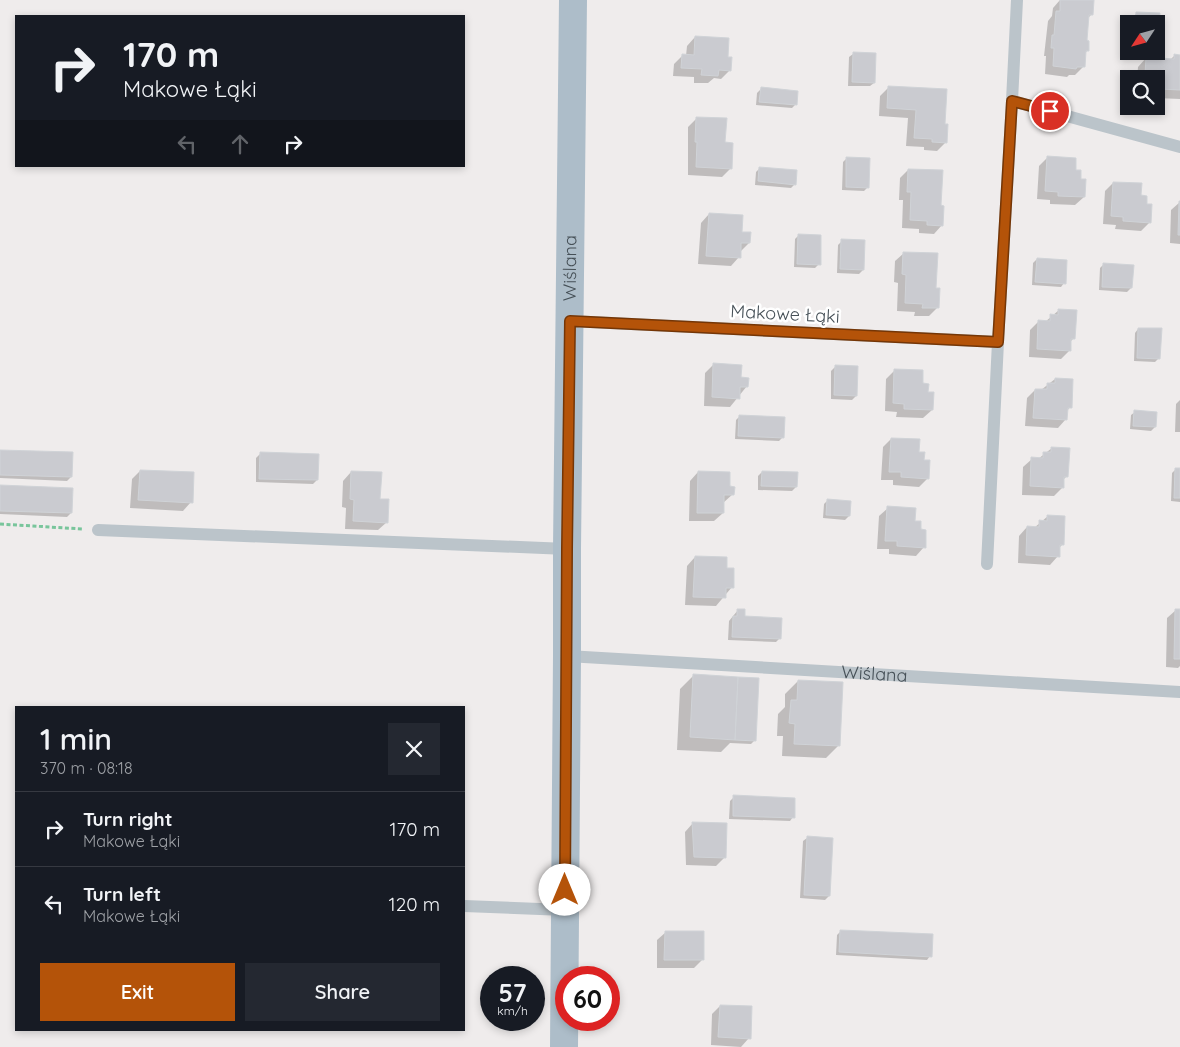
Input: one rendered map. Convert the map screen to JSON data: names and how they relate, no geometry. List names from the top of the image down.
{
  "streets": {
    "main road": ["Wiślana"],
    "lane": ["Makowe Łąki"]
  },
  "crossings": [
    ["Wiślana", "Makowe Łąki"]
  ],
  "north": "bottom left",
  "page": {
    "turn": ["170 m", "Makowe Łąki"],
    "heading": ["1 min", "370 m · 08:18"],
    "list": [
      {
        "name": "Turn right",
        "note": "Makowe Łąki",
        "value": "170 m"
      },
      {
        "name": "Turn left",
        "note": "Makowe Łąki",
        "value": "120 m"
      }
    ],
    "buttons": ["Exit", "Share"],
    "speed": "57 km/h",
    "limit": "60"
  }
}
